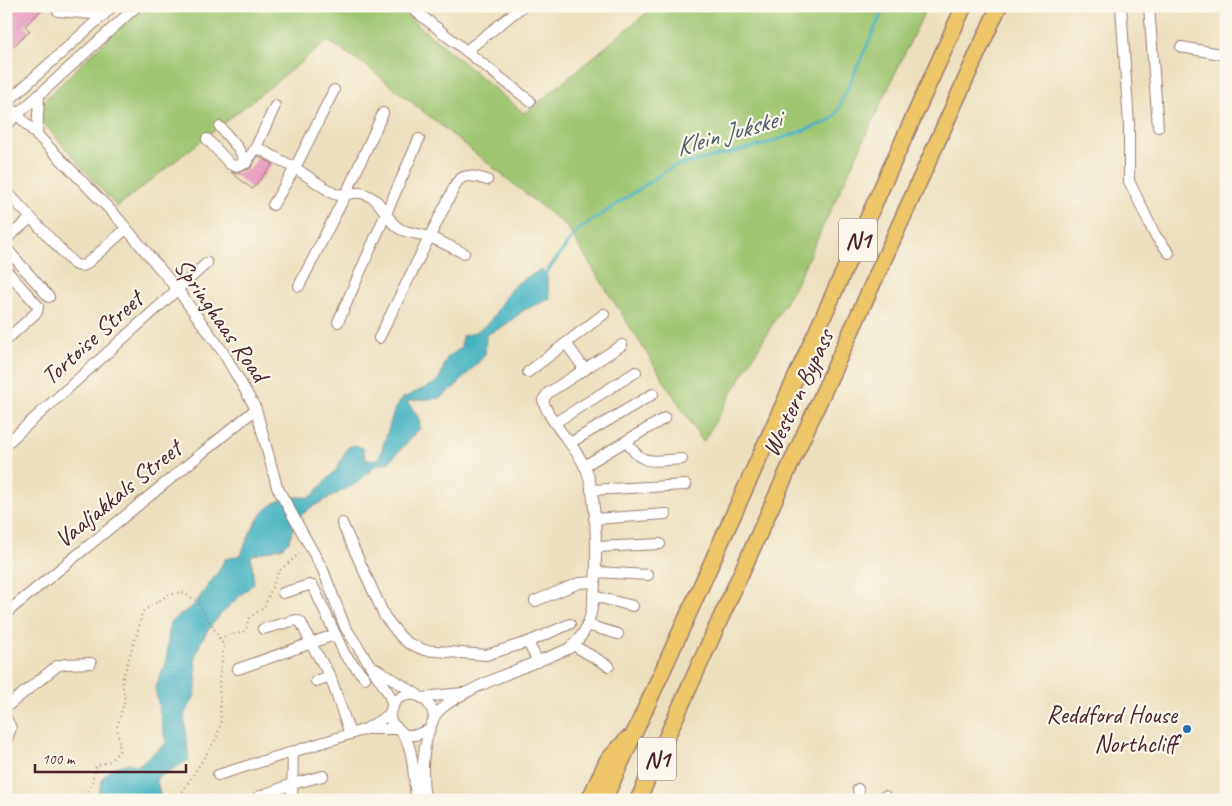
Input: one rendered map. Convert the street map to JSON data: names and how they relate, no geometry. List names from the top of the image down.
{
  "streets": {
    "highway": ["N1", "Western Bypass"],
    "street": ["Springhaas Road", "Tortoise Street", "Vaaljakkals Street"]
  },
  "crossings": [
    ["Springhaas Road", "Tortoise Street"],
    ["Springhaas Road", "Vaaljakkals Street"]
  ],
  "water": ["Klein Jukskei"],
  "places": ["Reddford House Northcliff"],
  "scale_bar": "100 m"
}
